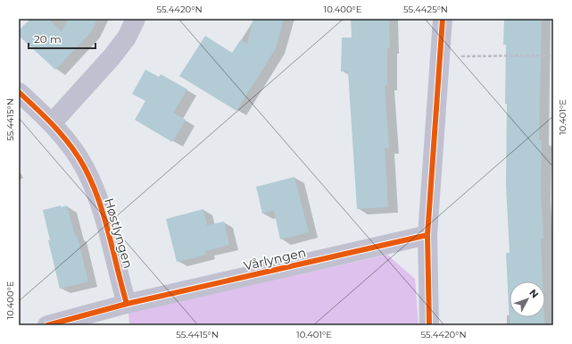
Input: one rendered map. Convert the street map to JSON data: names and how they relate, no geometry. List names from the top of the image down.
{
  "streets": {
    "street": ["Høstlyngen", "Vårlyngen"]
  },
  "crossings": [
    ["Høstlyngen", "Vårlyngen"]
  ],
  "scale_bar": "20 m",
  "north": "top right",
  "coordinates": [
    "55.4420°N",
    "10.400°E",
    "55.4425°N",
    "10.401°E",
    "55.4415°N"
  ]
}
